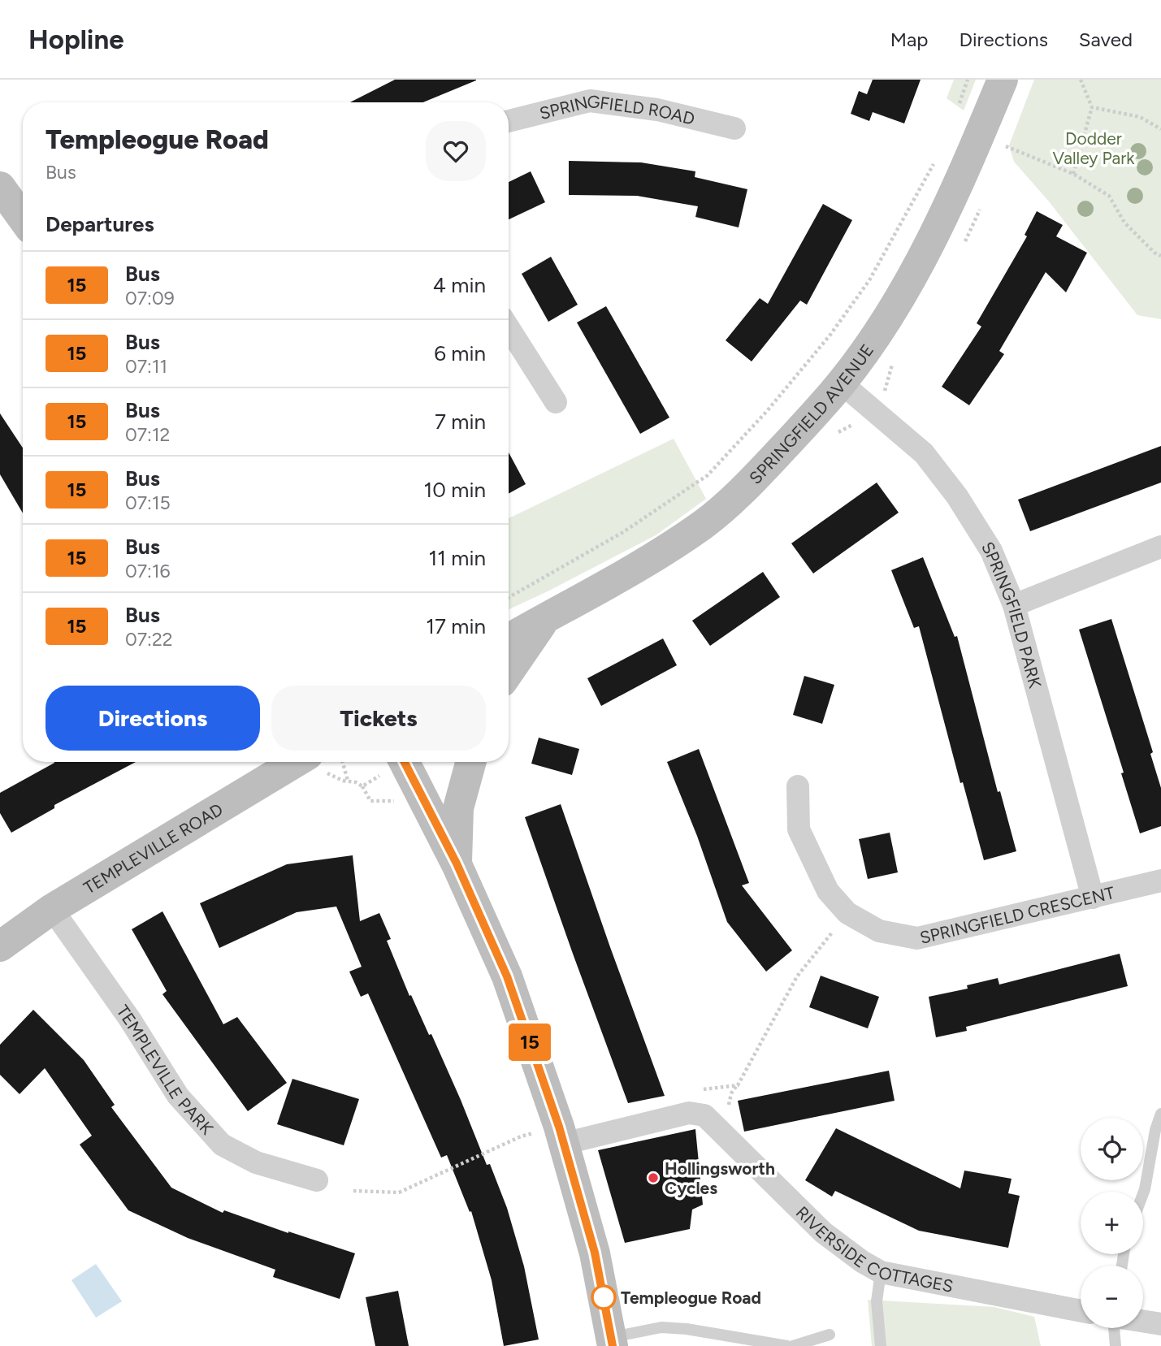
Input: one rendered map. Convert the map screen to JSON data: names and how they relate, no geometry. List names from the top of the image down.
{
  "streets": {
    "main road": ["SPRINGFIELD AVENUE", "TEMPLEVILLE ROAD"],
    "street": [
      "SPRINGFIELD ROAD",
      "SPRINGFIELD PARK",
      "SPRINGFIELD CRESCENT",
      "TEMPLEVILLE PARK",
      "RIVERSIDE COTTAGES"
    ]
  },
  "crossings": [
    ["SPRINGFIELD AVENUE", "SPRINGFIELD PARK"],
    ["SPRINGFIELD PARK", "SPRINGFIELD CRESCENT"],
    ["TEMPLEVILLE ROAD", "TEMPLEVILLE PARK"]
  ],
  "parks": ["Dodder Valley Park"],
  "places": ["Hollingsworth Cycles", "Templeogue Road"],
  "lines": ["bus line 15"],
  "page": {
    "header": "Hopline",
    "nav": ["Map", "Directions", "Saved"],
    "on_map": "15",
    "heading": [
      ["Templeogue Road", "Bus"],
      "Departures"
    ],
    "list": [
      {
        "mark": "15",
        "name": "Bus",
        "note": "07:09",
        "value": "4 min"
      },
      {
        "mark": "15",
        "name": "Bus",
        "note": "07:11",
        "value": "6 min"
      },
      {
        "mark": "15",
        "name": "Bus",
        "note": "07:12",
        "value": "7 min"
      },
      {
        "mark": "15",
        "name": "Bus",
        "note": "07:15",
        "value": "10 min"
      },
      {
        "mark": "15",
        "name": "Bus",
        "note": "07:16",
        "value": "11 min"
      },
      {
        "mark": "15",
        "name": "Bus",
        "note": "07:22",
        "value": "17 min"
      }
    ],
    "buttons": ["Directions", "Tickets"],
    "map_buttons": ["+", "−"]
  }
}
